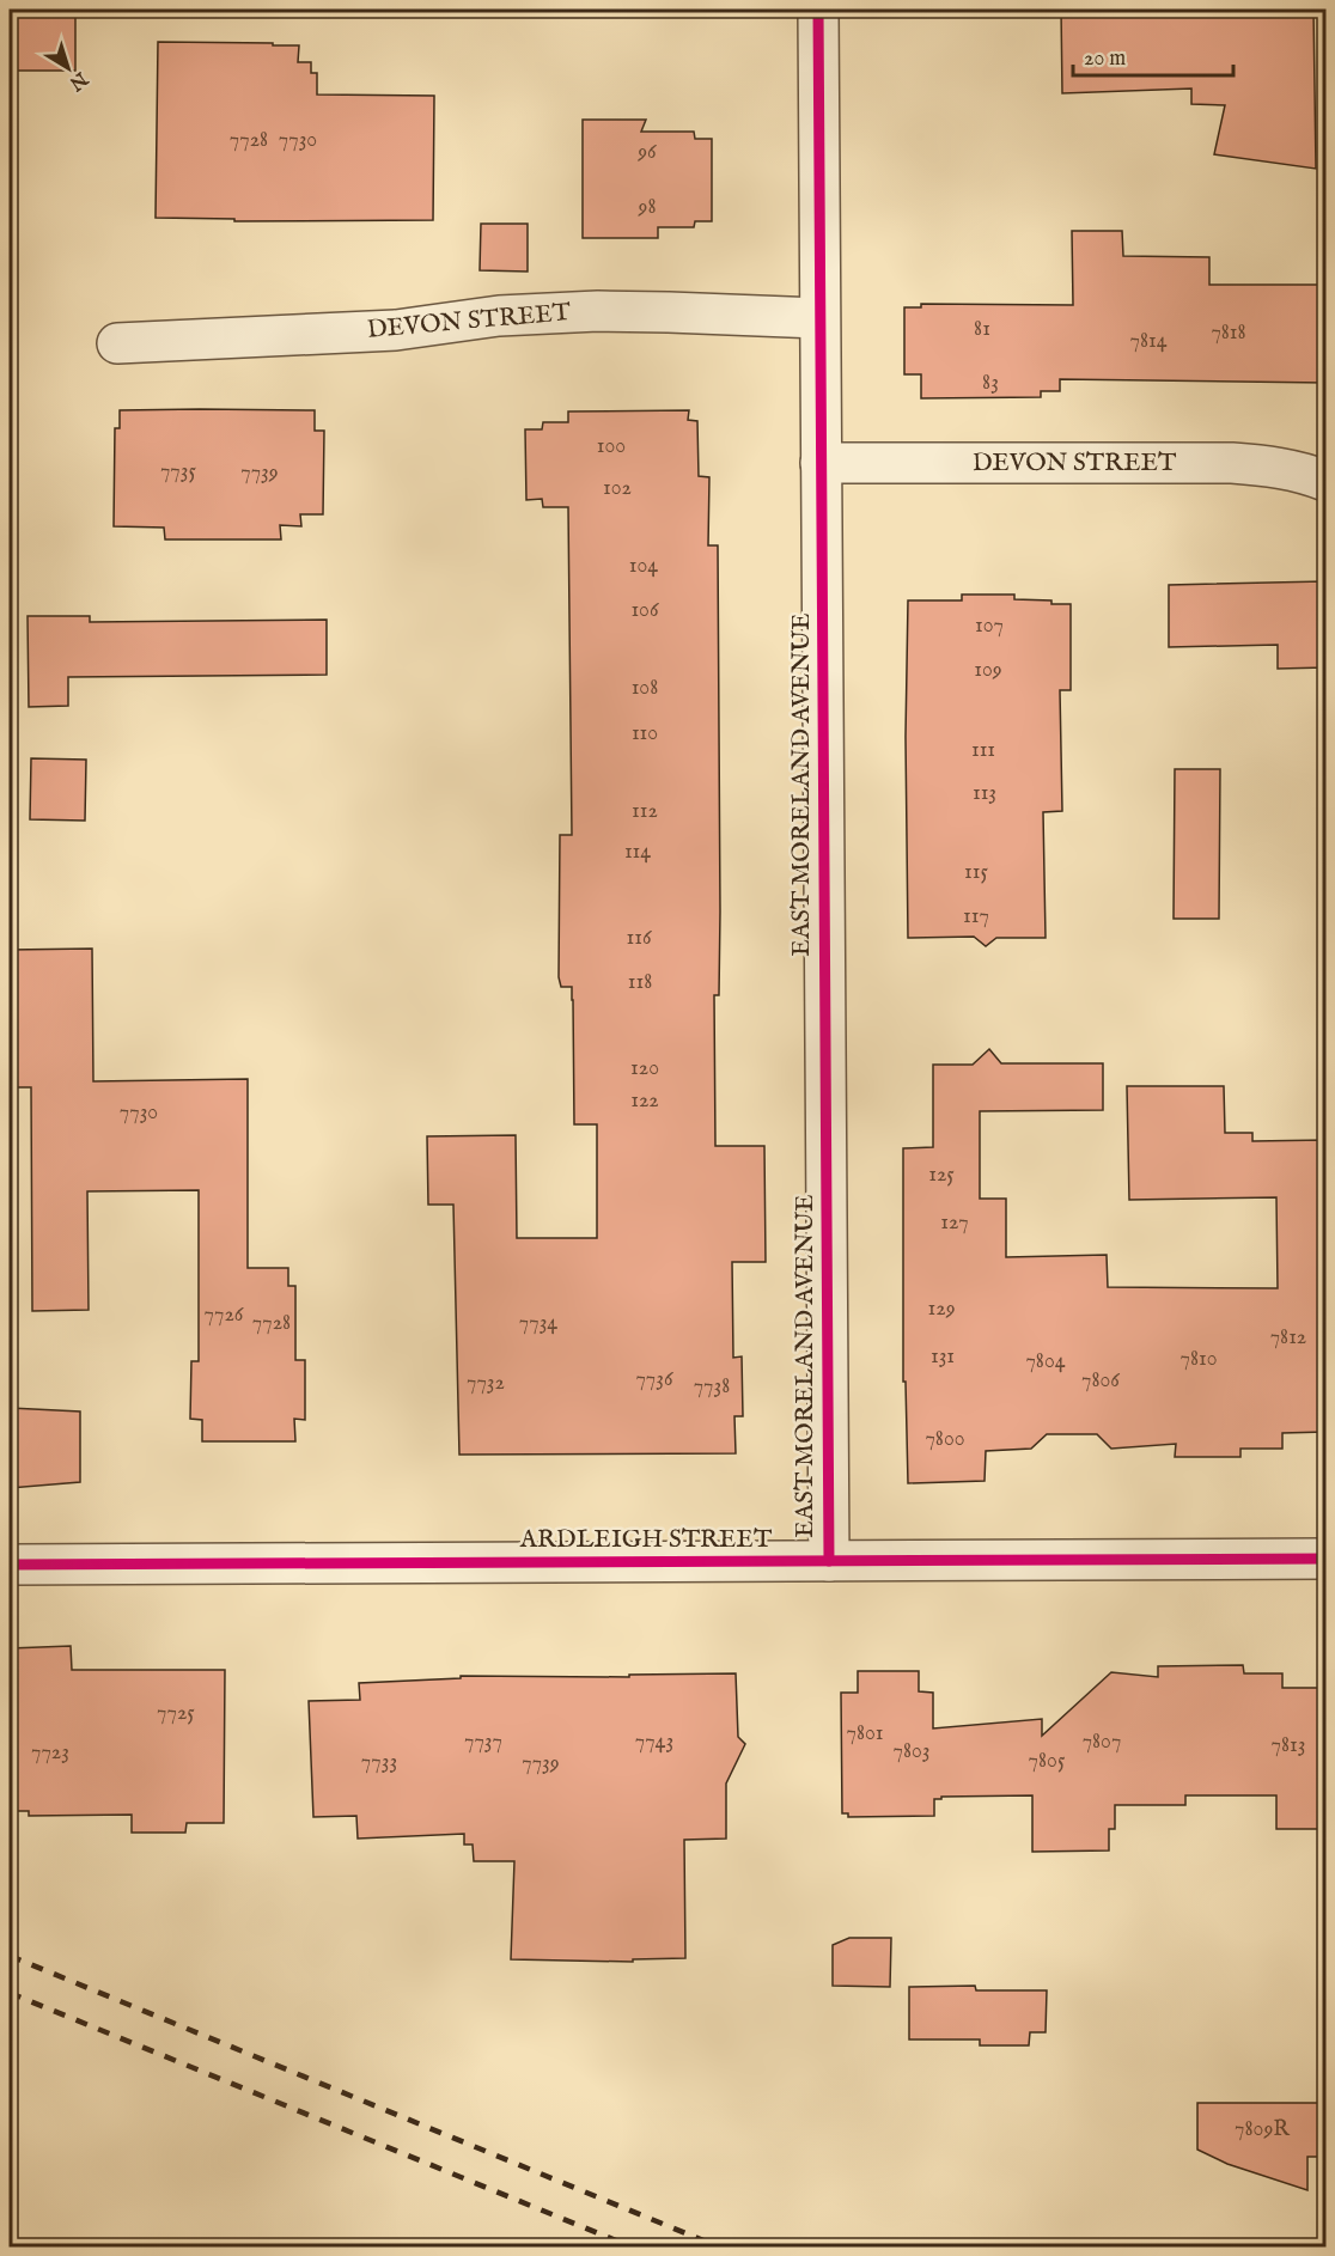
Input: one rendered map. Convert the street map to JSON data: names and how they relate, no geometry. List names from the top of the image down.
{
  "streets": {
    "street": ["DEVON STREET", "EAST MORELAND AVENUE", "ARDLEIGH STREET"]
  },
  "crossings": [
    ["DEVON STREET", "EAST MORELAND AVENUE"],
    ["EAST MORELAND AVENUE", "ARDLEIGH STREET"]
  ],
  "house_numbers": [
    "7728",
    "7730",
    "96",
    "98",
    "81",
    "7818",
    "7814",
    "83",
    "100",
    "7735",
    "7739",
    "102",
    "104",
    "106",
    "107",
    "109",
    "108",
    "110",
    "111",
    "113",
    "112",
    "114",
    "115",
    "117",
    "116",
    "118",
    "120",
    "122",
    "7730",
    "125",
    "127",
    "129",
    "7726",
    "7728",
    "7734",
    "7812",
    "131",
    "7810",
    "7804",
    "7736",
    "7806",
    "7732",
    "7738",
    "7800",
    "7725",
    "7801",
    "7737",
    "7743",
    "7807",
    "7813",
    "7803",
    "7723",
    "7805",
    "7733",
    "7739",
    "7809R"
  ],
  "scale_bar": "20 m",
  "north": "bottom right"
}
